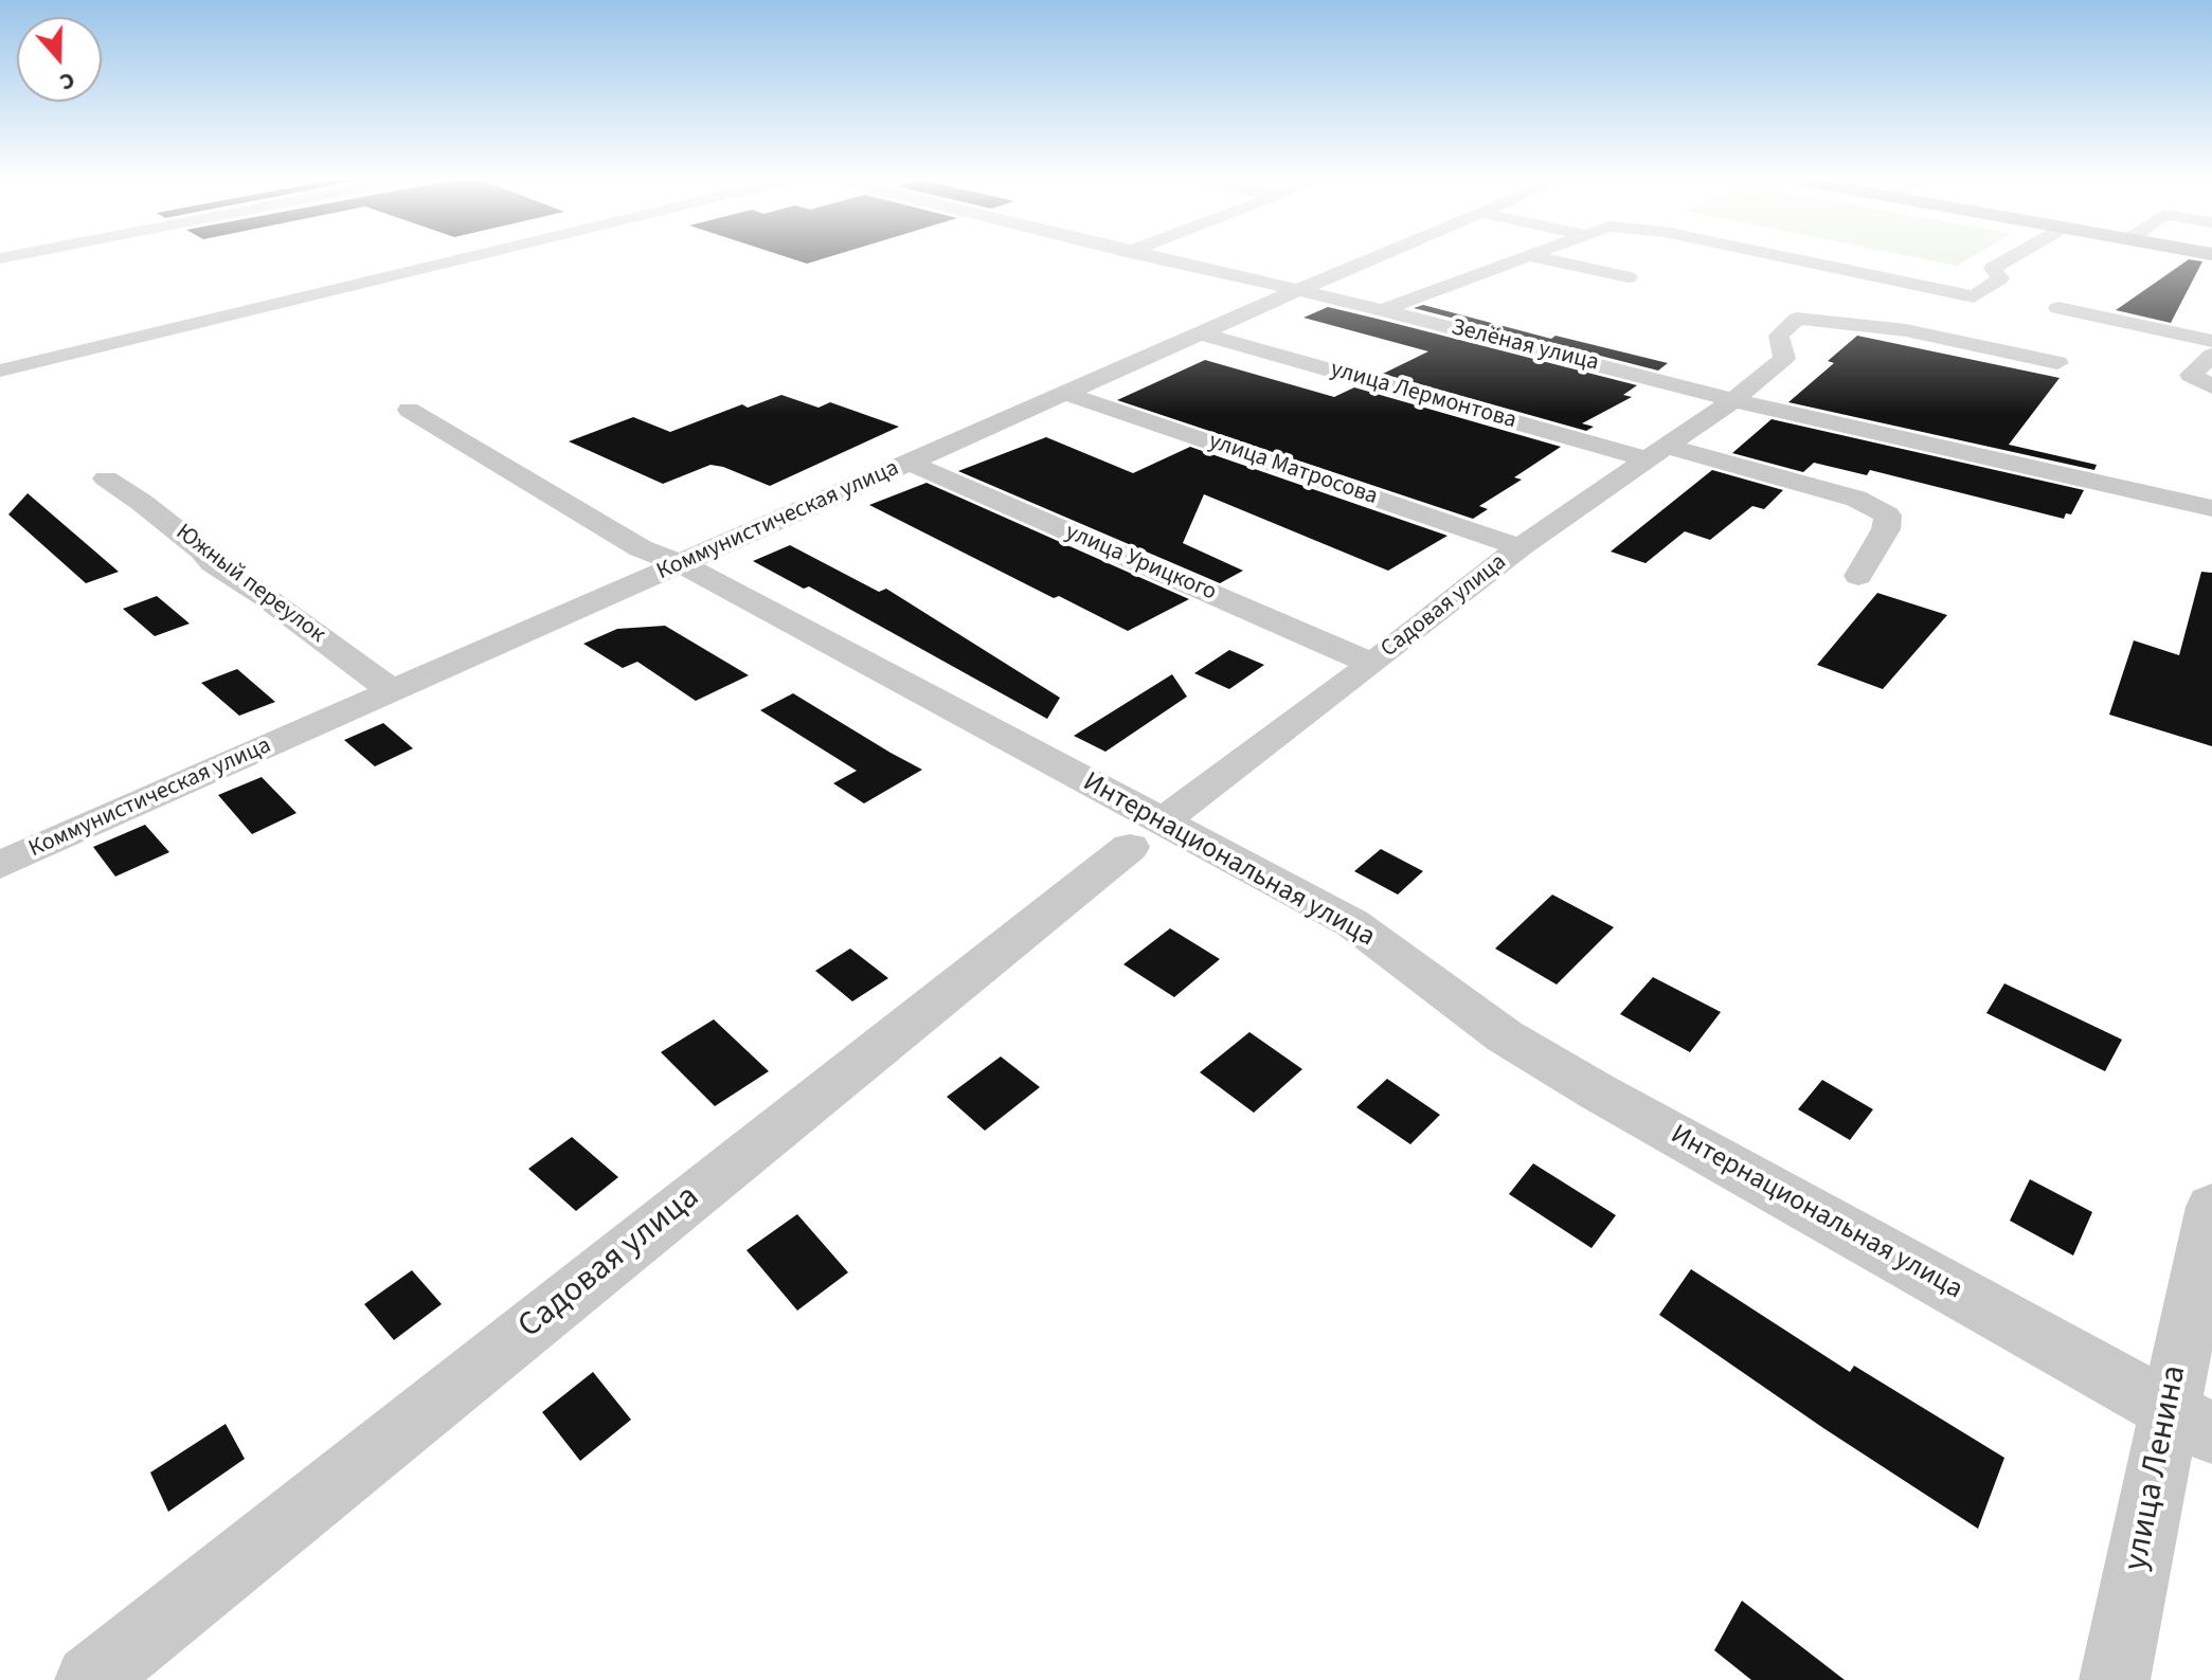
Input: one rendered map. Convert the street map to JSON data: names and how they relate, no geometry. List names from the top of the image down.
{
  "streets": {
    "street": [
      "Зелёная улица",
      "улица Лермонтова",
      "улица Матросова",
      "Коммунистическая улица",
      "улица Урицкого",
      "Южный переулок",
      "Садовая улица",
      "Интернациональная улица",
      "улица Ленина"
    ]
  },
  "crossings": [
    ["Зелёная улица", "Коммунистическая улица"],
    ["Зелёная улица", "Садовая улица"],
    ["улица Лермонтова", "Коммунистическая улица"],
    ["улица Лермонтова", "Садовая улица"],
    ["улица Матросова", "Коммунистическая улица"],
    ["улица Матросова", "Садовая улица"],
    ["Коммунистическая улица", "улица Урицкого"],
    ["Коммунистическая улица", "Южный переулок"],
    ["Коммунистическая улица", "Интернациональная улица"],
    ["улица Урицкого", "Садовая улица"],
    ["Садовая улица", "Интернациональная улица"],
    ["Интернациональная улица", "улица Ленина"]
  ],
  "north": "bottom"
}
